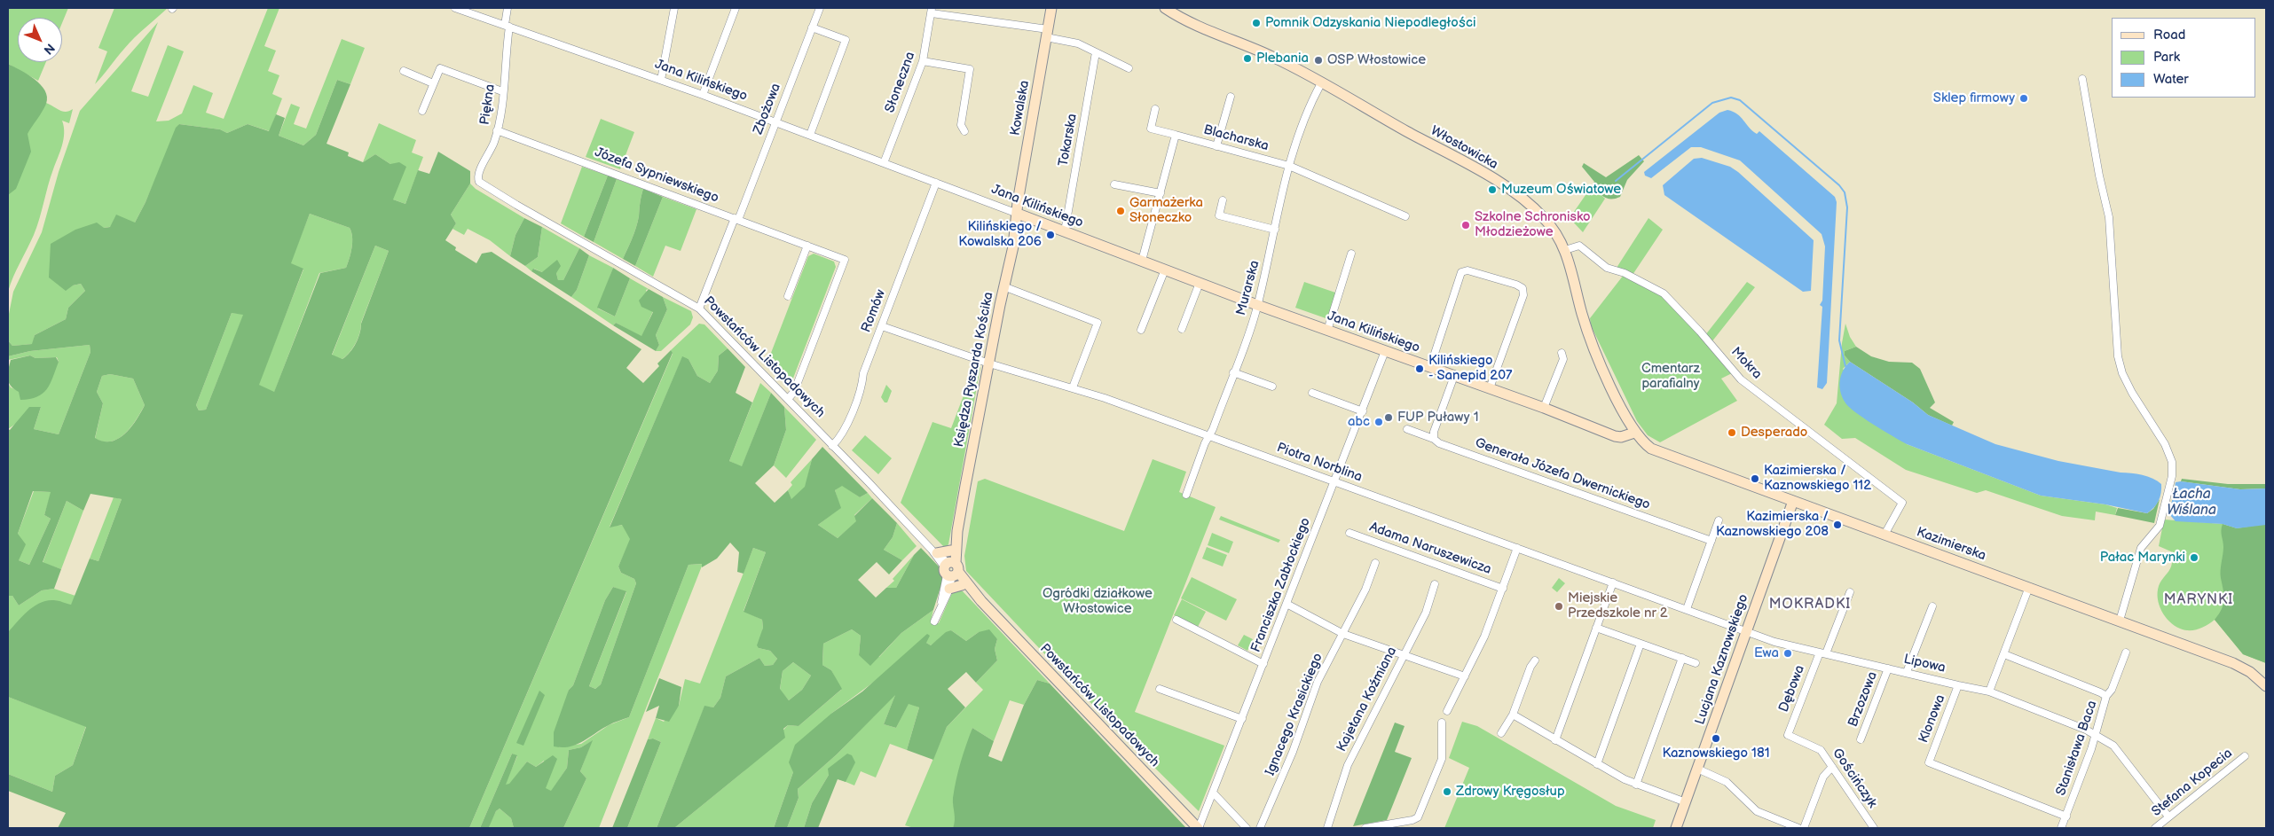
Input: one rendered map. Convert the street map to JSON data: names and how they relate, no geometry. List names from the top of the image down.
{
  "streets": {
    "street": [
      "Jana Kilińskiego",
      "Słoneczna",
      "Piękna",
      "Kowalska",
      "Zbożowa",
      "Blacharska",
      "Tokarska",
      "Włostowicka",
      "Józefa Sypniewskiego",
      "Murarska",
      "Romów",
      "Powstańców Listopadowych",
      "Mokra",
      "Księdza Ryszarda Kościka",
      "Piotra Norblina",
      "Generała Józefa Dwernickiego",
      "Kazimierska",
      "Adama Naruszewicza",
      "Franciszka Zabłockiego",
      "Lucjana Kaznowskiego",
      "Lipowa",
      "Dębowa",
      "Kajetana Koźmiana",
      "Brzozowa",
      "Ignacego Krasickiego",
      "Klonowa",
      "Stanisława Baca",
      "Gościńczyk",
      "Stefana Kopecia"
    ]
  },
  "crossings": [
    ["Jana Kilińskiego", "Słoneczna"],
    ["Jana Kilińskiego", "Piękna"],
    ["Jana Kilińskiego", "Kowalska"],
    ["Jana Kilińskiego", "Zbożowa"],
    ["Jana Kilińskiego", "Tokarska"],
    ["Jana Kilińskiego", "Włostowicka"],
    ["Jana Kilińskiego", "Murarska"],
    ["Jana Kilińskiego", "Romów"],
    ["Jana Kilińskiego", "Księdza Ryszarda Kościka"],
    ["Jana Kilińskiego", "Kazimierska"],
    ["Jana Kilińskiego", "Franciszka Zabłockiego"],
    ["Piękna", "Józefa Sypniewskiego"],
    ["Piękna", "Powstańców Listopadowych"],
    ["Kowalska", "Księdza Ryszarda Kościka"],
    ["Zbożowa", "Józefa Sypniewskiego"],
    ["Zbożowa", "Powstańców Listopadowych"],
    ["Blacharska", "Murarska"],
    ["Włostowicka", "Murarska"],
    ["Włostowicka", "Mokra"],
    ["Włostowicka", "Kazimierska"],
    ["Józefa Sypniewskiego", "Powstańców Listopadowych"],
    ["Murarska", "Piotra Norblina"],
    ["Romów", "Powstańców Listopadowych"],
    ["Romów", "Piotra Norblina"],
    ["Powstańców Listopadowych", "Księdza Ryszarda Kościka"],
    ["Powstańców Listopadowych", "Franciszka Zabłockiego"],
    ["Mokra", "Kazimierska"],
    ["Księdza Ryszarda Kościka", "Piotra Norblina"],
    ["Piotra Norblina", "Franciszka Zabłockiego"],
    ["Piotra Norblina", "Lucjana Kaznowskiego"],
    ["Piotra Norblina", "Lipowa"],
    ["Kazimierska", "Lucjana Kaznowskiego"],
    ["Lucjana Kaznowskiego", "Lipowa"],
    ["Lipowa", "Dębowa"],
    ["Lipowa", "Brzozowa"],
    ["Lipowa", "Klonowa"],
    ["Lipowa", "Stanisława Baca"],
    ["Lipowa", "Stefana Kopecia"],
    ["Dębowa", "Gościńczyk"],
    ["Klonowa", "Stanisława Baca"]
  ],
  "districts": ["MARYNKI", "MOKRADKI"],
  "water": ["Łacha Wiślana"],
  "parks": ["Cmentarz parafialny", "Ogródki działkowe Włostowice"],
  "places": [
    "Pomnik Odzyskania Niepodległości",
    "Plebania",
    "OSP Włostowice",
    "Sklep firmowy",
    "Muzeum Oświatowe",
    "Garmażerka Słoneczko",
    "Szkolne Schronisko Młodzieżowe",
    "Kilińskiego / Kowalska 206",
    "Kilińskiego - Sanepid 207",
    "FUP Puławy 1",
    "abc",
    "Desperado",
    "Kazimierska / Kaznowskiego 112",
    "Kazimierska / Kaznowskiego 208",
    "Pałac Marynki",
    "Miejskie Przedszkole nr 2",
    "Ewa",
    "Kaznowskiego 181",
    "Zdrowy Kręgosłup"
  ],
  "legend": ["Road", "Park", "Water"],
  "north": "bottom right"
}
